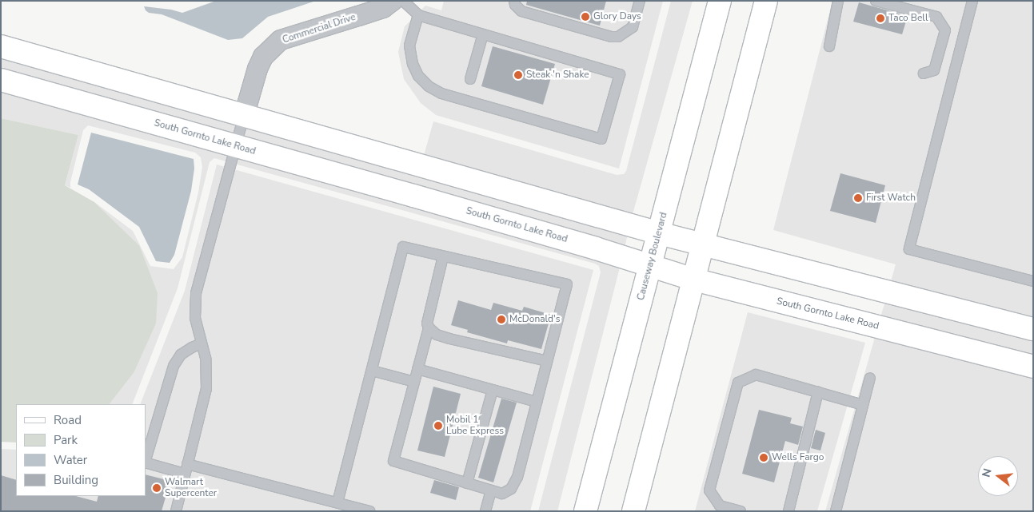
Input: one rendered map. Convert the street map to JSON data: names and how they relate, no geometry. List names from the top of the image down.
{
  "streets": {
    "street": ["Commercial Drive", "South Gornto Lake Road", "Causeway Boulevard"]
  },
  "crossings": [
    ["South Gornto Lake Road", "Causeway Boulevard"]
  ],
  "places": [
    "Glory Days",
    "Taco Bell",
    "Steak 'n Shake",
    "First Watch",
    "McDonald's",
    "Mobil 1 Lube Express",
    "Wells Fargo",
    "Walmart Supercenter"
  ],
  "legend": [
    "Road",
    "Park",
    "Water",
    "Building"
  ],
  "north": "left"
}
